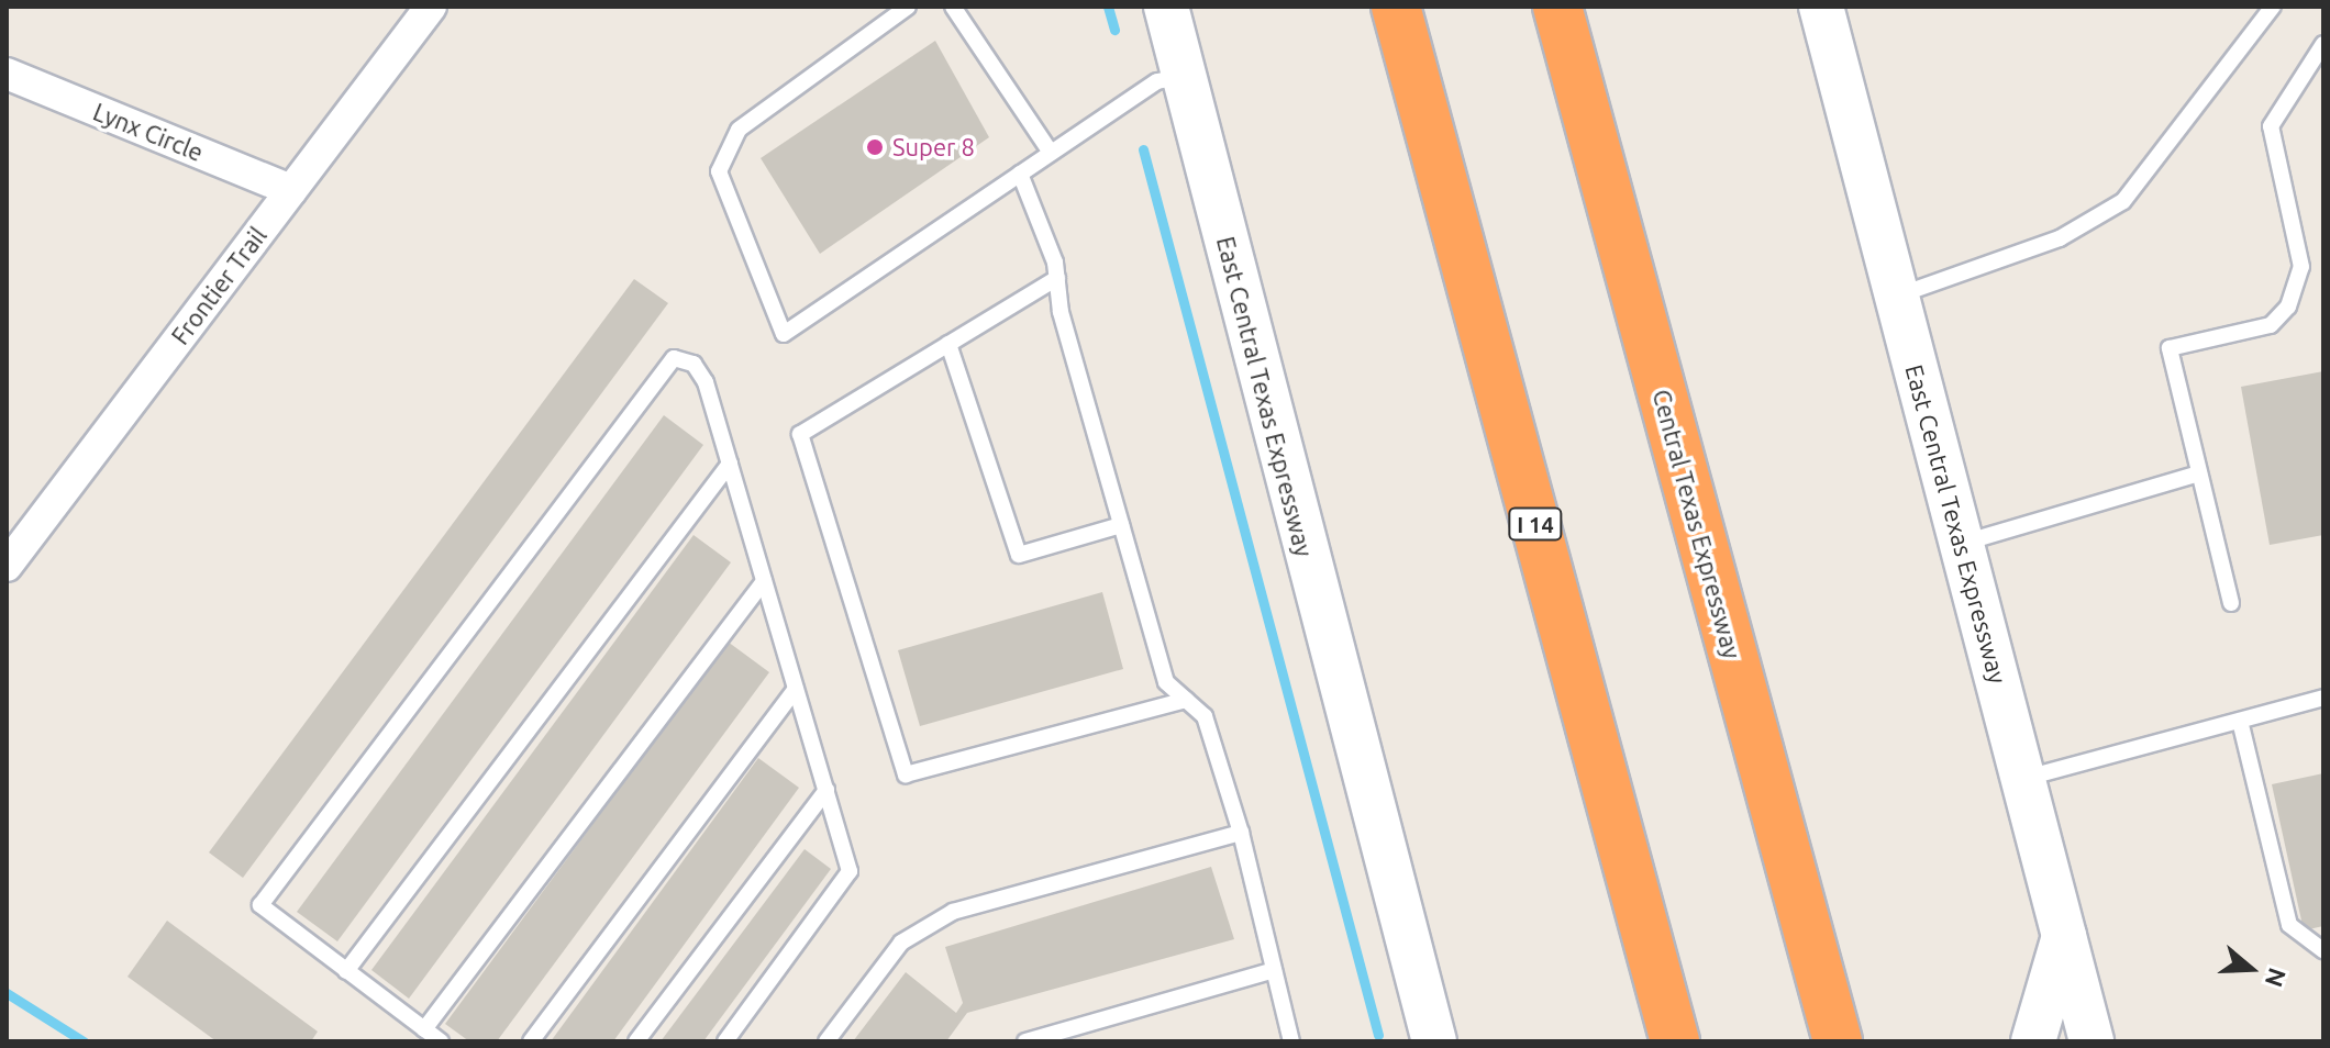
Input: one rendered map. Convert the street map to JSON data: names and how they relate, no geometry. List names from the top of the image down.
{
  "streets": {
    "highway": ["I 14", "Central Texas Expressway"],
    "main road": ["East Central Texas Expressway"],
    "street": ["Lynx Circle", "Frontier Trail"]
  },
  "crossings": [
    ["Lynx Circle", "Frontier Trail"]
  ],
  "places": ["Super 8"],
  "north": "right"
}
